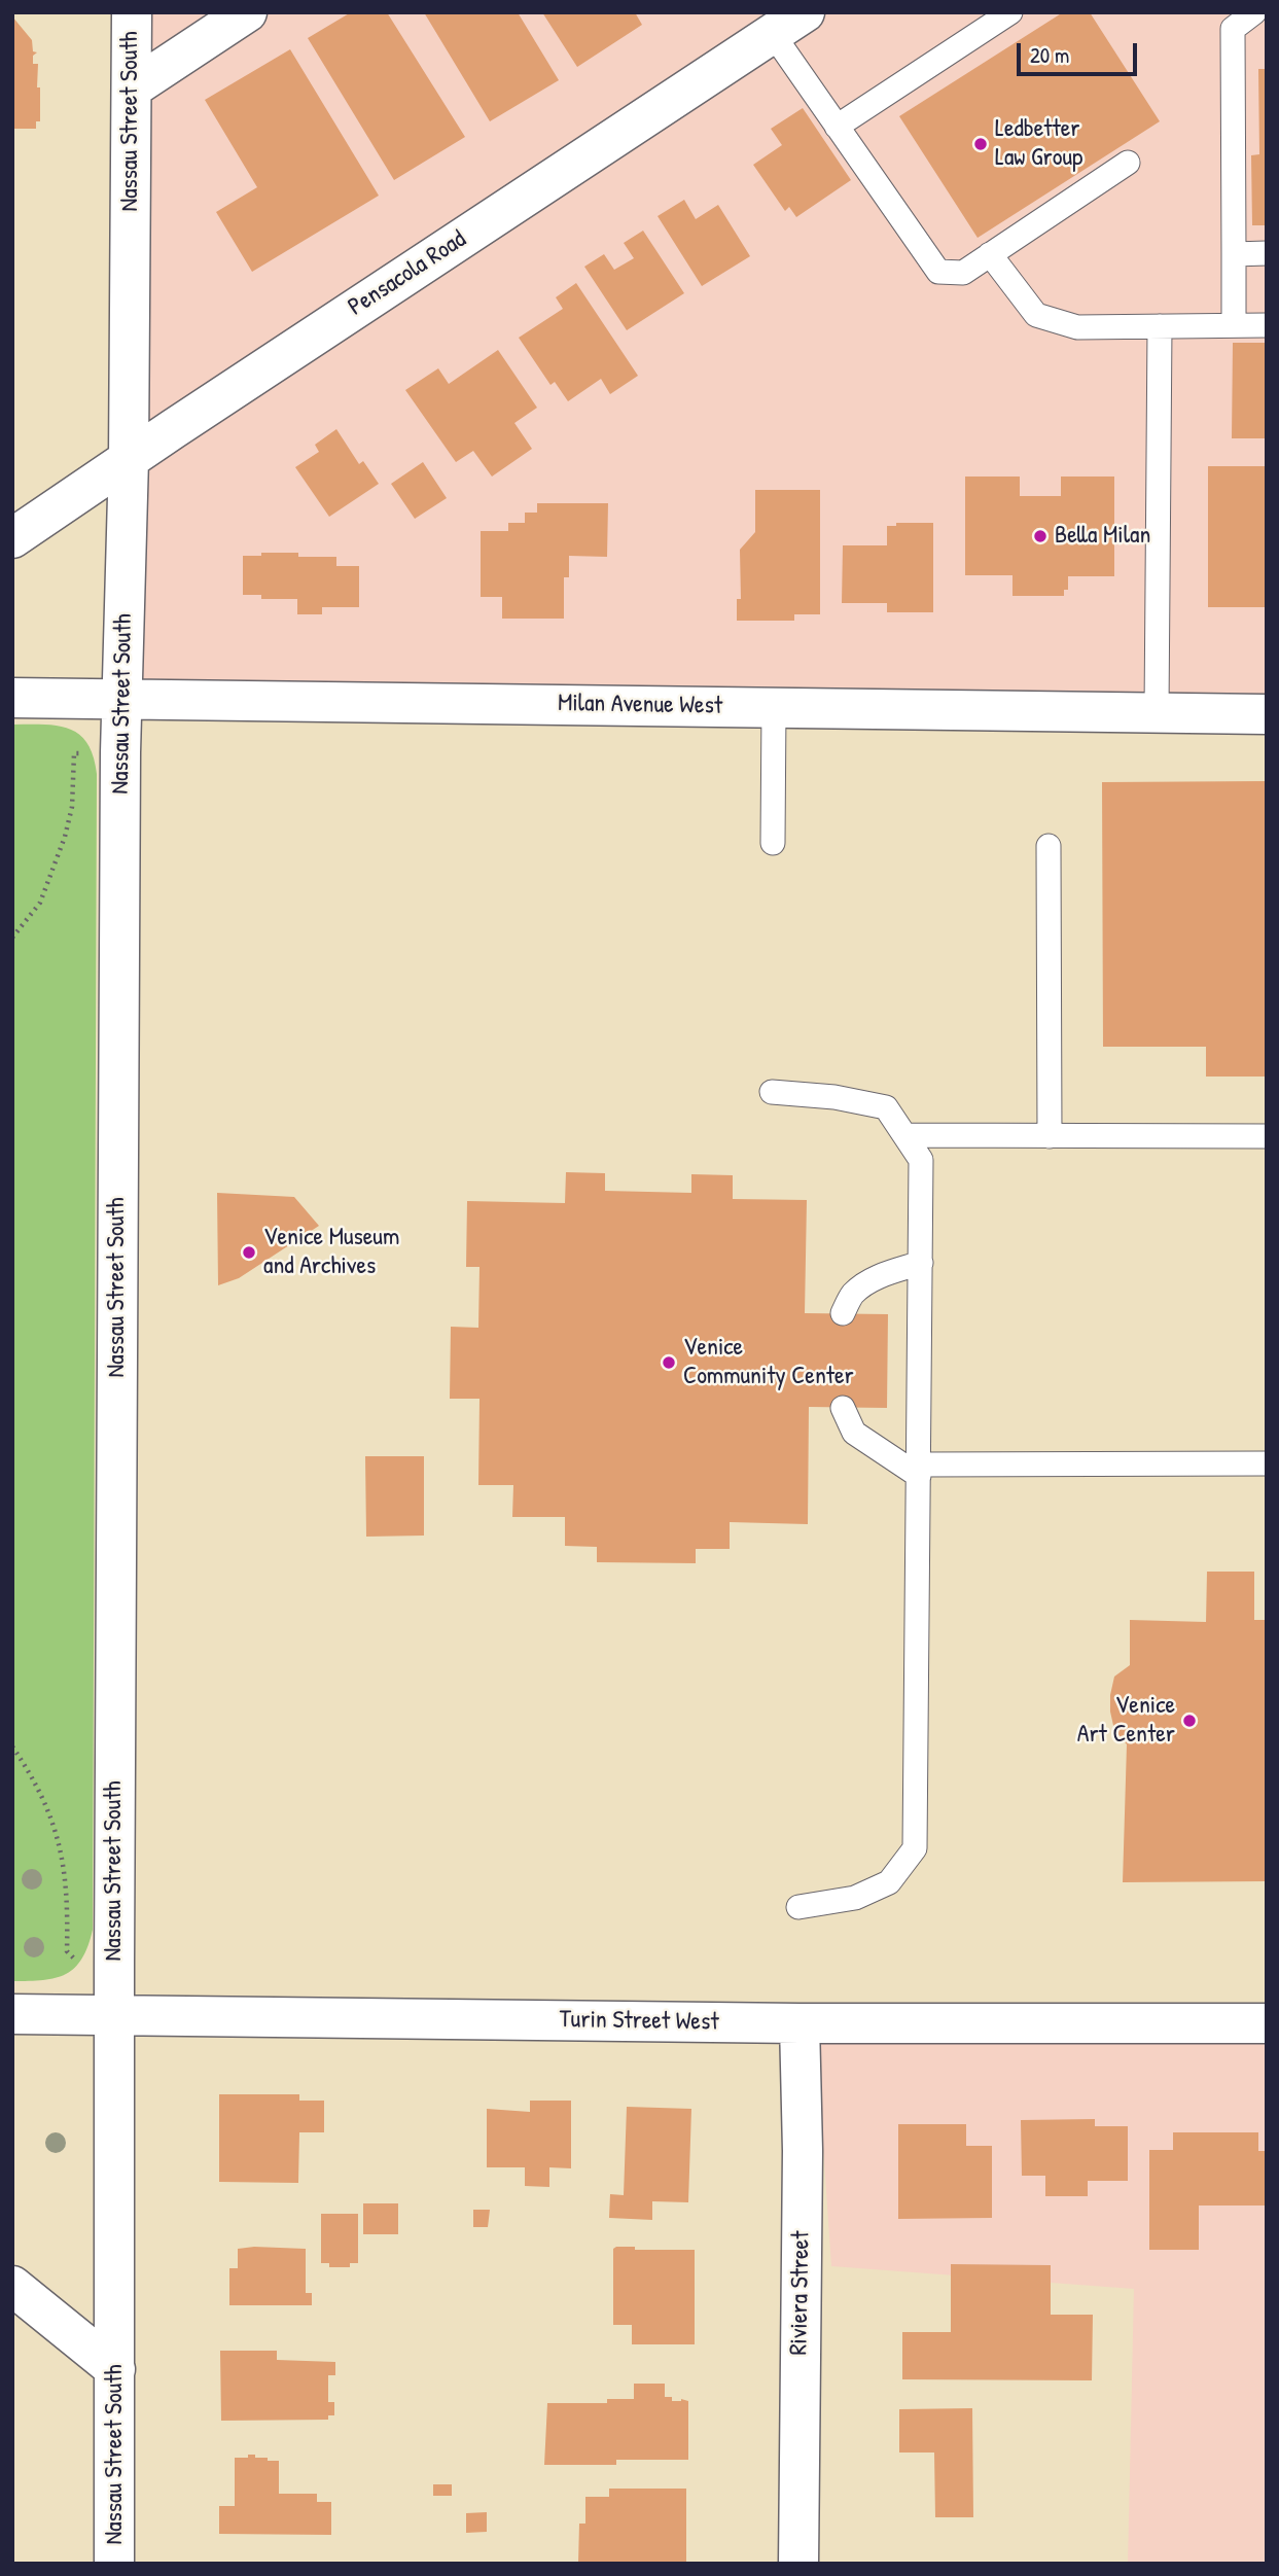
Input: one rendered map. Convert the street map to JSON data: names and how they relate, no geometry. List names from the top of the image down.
{
  "streets": {
    "street": [
      "Nassau Street South",
      "Pensacola Road",
      "Milan Avenue West",
      "Turin Street West",
      "Riviera Street"
    ]
  },
  "crossings": [
    ["Nassau Street South", "Pensacola Road"],
    ["Nassau Street South", "Milan Avenue West"],
    ["Nassau Street South", "Turin Street West"],
    ["Turin Street West", "Riviera Street"]
  ],
  "places": [
    "Ledbetter Law Group",
    "Bella Milan",
    "Venice Museum and Archives",
    "Venice Community Center",
    "Venice Art Center"
  ],
  "scale_bar": "20 m"
}
